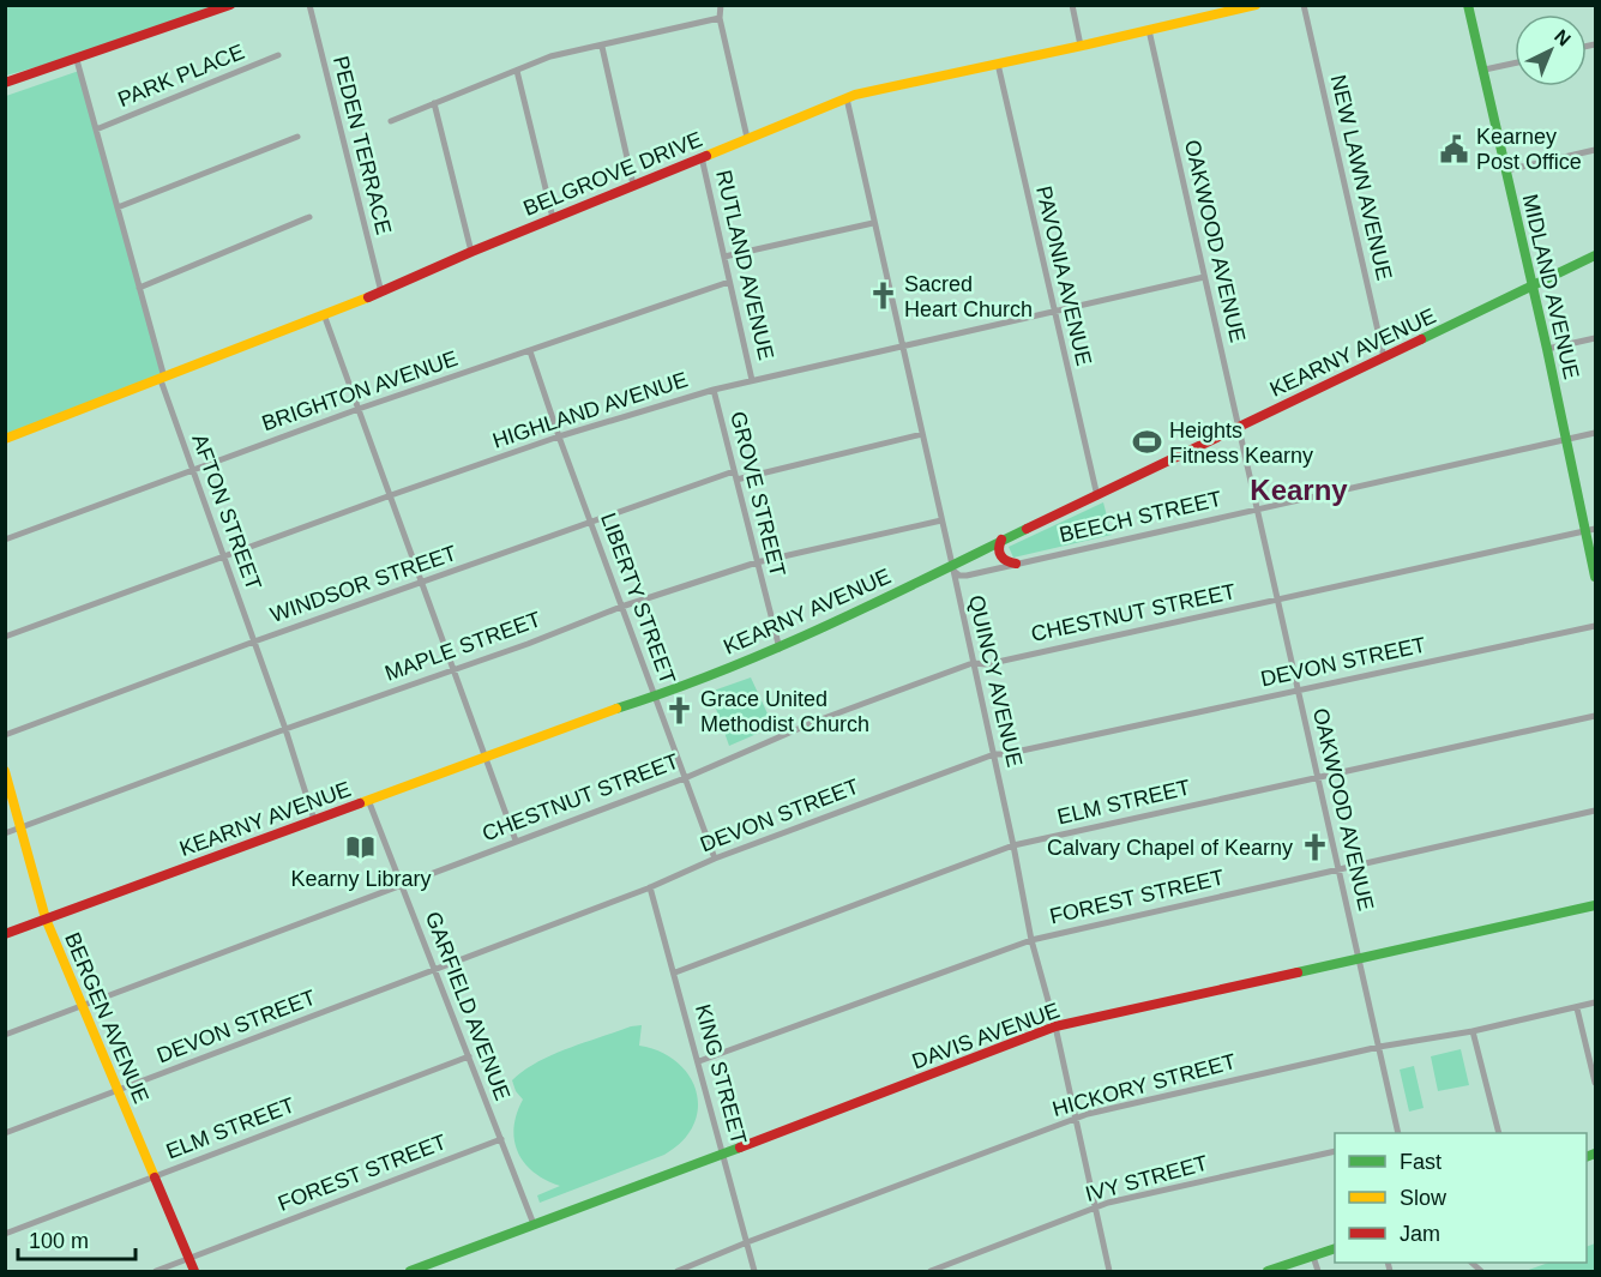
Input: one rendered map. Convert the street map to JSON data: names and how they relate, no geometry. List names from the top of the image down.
{
  "streets": {
    "street": [
      "PARK PLACE",
      "PEDEN TERRACE",
      "BELGROVE DRIVE",
      "NEW LAWN AVENUE",
      "OAKWOOD AVENUE",
      "RUTLAND AVENUE",
      "PAVONIA AVENUE",
      "MIDLAND AVENUE",
      "KEARNY AVENUE",
      "BRIGHTON AVENUE",
      "HIGHLAND AVENUE",
      "GROVE STREET",
      "AFTON STREET",
      "BEECH STREET",
      "WINDSOR STREET",
      "LIBERTY STREET",
      "CHESTNUT STREET",
      "MAPLE STREET",
      "DEVON STREET",
      "QUINCY AVENUE",
      "ELM STREET",
      "FOREST STREET",
      "GARFIELD AVENUE",
      "BERGEN AVENUE",
      "DAVIS AVENUE",
      "KING STREET",
      "HICKORY STREET",
      "IVY STREET"
    ]
  },
  "crossings": [
    ["PARK PLACE", "AFTON STREET"],
    ["PEDEN TERRACE", "BELGROVE DRIVE"],
    ["BELGROVE DRIVE", "OAKWOOD AVENUE"],
    ["BELGROVE DRIVE", "RUTLAND AVENUE"],
    ["BELGROVE DRIVE", "PAVONIA AVENUE"],
    ["BELGROVE DRIVE", "AFTON STREET"],
    ["BELGROVE DRIVE", "QUINCY AVENUE"],
    ["NEW LAWN AVENUE", "KEARNY AVENUE"],
    ["OAKWOOD AVENUE", "KEARNY AVENUE"],
    ["OAKWOOD AVENUE", "HIGHLAND AVENUE"],
    ["OAKWOOD AVENUE", "BEECH STREET"],
    ["OAKWOOD AVENUE", "CHESTNUT STREET"],
    ["OAKWOOD AVENUE", "DEVON STREET"],
    ["OAKWOOD AVENUE", "ELM STREET"],
    ["OAKWOOD AVENUE", "FOREST STREET"],
    ["OAKWOOD AVENUE", "DAVIS AVENUE"],
    ["OAKWOOD AVENUE", "HICKORY STREET"],
    ["RUTLAND AVENUE", "BRIGHTON AVENUE"],
    ["RUTLAND AVENUE", "HIGHLAND AVENUE"],
    ["PAVONIA AVENUE", "KEARNY AVENUE"],
    ["PAVONIA AVENUE", "HIGHLAND AVENUE"],
    ["MIDLAND AVENUE", "KEARNY AVENUE"],
    ["MIDLAND AVENUE", "BEECH STREET"],
    ["MIDLAND AVENUE", "CHESTNUT STREET"],
    ["KEARNY AVENUE", "GROVE STREET"],
    ["KEARNY AVENUE", "AFTON STREET"],
    ["KEARNY AVENUE", "BEECH STREET"],
    ["KEARNY AVENUE", "LIBERTY STREET"],
    ["KEARNY AVENUE", "QUINCY AVENUE"],
    ["KEARNY AVENUE", "GARFIELD AVENUE"],
    ["KEARNY AVENUE", "BERGEN AVENUE"],
    ["BRIGHTON AVENUE", "AFTON STREET"],
    ["BRIGHTON AVENUE", "LIBERTY STREET"],
    ["HIGHLAND AVENUE", "GROVE STREET"],
    ["HIGHLAND AVENUE", "AFTON STREET"],
    ["HIGHLAND AVENUE", "LIBERTY STREET"],
    ["HIGHLAND AVENUE", "QUINCY AVENUE"],
    ["GROVE STREET", "WINDSOR STREET"],
    ["GROVE STREET", "MAPLE STREET"],
    ["AFTON STREET", "WINDSOR STREET"],
    ["AFTON STREET", "MAPLE STREET"],
    ["BEECH STREET", "QUINCY AVENUE"],
    ["WINDSOR STREET", "LIBERTY STREET"],
    ["LIBERTY STREET", "CHESTNUT STREET"],
    ["LIBERTY STREET", "MAPLE STREET"],
    ["LIBERTY STREET", "DEVON STREET"],
    ["CHESTNUT STREET", "QUINCY AVENUE"],
    ["CHESTNUT STREET", "GARFIELD AVENUE"],
    ["CHESTNUT STREET", "BERGEN AVENUE"],
    ["MAPLE STREET", "QUINCY AVENUE"],
    ["MAPLE STREET", "BERGEN AVENUE"],
    ["DEVON STREET", "QUINCY AVENUE"],
    ["DEVON STREET", "GARFIELD AVENUE"],
    ["DEVON STREET", "BERGEN AVENUE"],
    ["DEVON STREET", "KING STREET"],
    ["QUINCY AVENUE", "ELM STREET"],
    ["QUINCY AVENUE", "FOREST STREET"],
    ["QUINCY AVENUE", "DAVIS AVENUE"],
    ["QUINCY AVENUE", "HICKORY STREET"],
    ["QUINCY AVENUE", "IVY STREET"],
    ["ELM STREET", "GARFIELD AVENUE"],
    ["ELM STREET", "BERGEN AVENUE"],
    ["ELM STREET", "KING STREET"],
    ["FOREST STREET", "GARFIELD AVENUE"],
    ["FOREST STREET", "BERGEN AVENUE"],
    ["FOREST STREET", "KING STREET"],
    ["GARFIELD AVENUE", "DAVIS AVENUE"],
    ["DAVIS AVENUE", "KING STREET"],
    ["KING STREET", "HICKORY STREET"]
  ],
  "districts": ["Kearny"],
  "places": {
    "public building": ["Kearney Post Office"],
    "church": ["Sacred Heart Church", "Grace United Methodist Church", "Calvary Chapel of Kearny"],
    "sports": ["Heights Fitness Kearny"],
    "library": ["Kearny Library"]
  },
  "legend": ["Fast", "Slow", "Jam"],
  "scale_bar": "100 m",
  "north": "top right"
}
